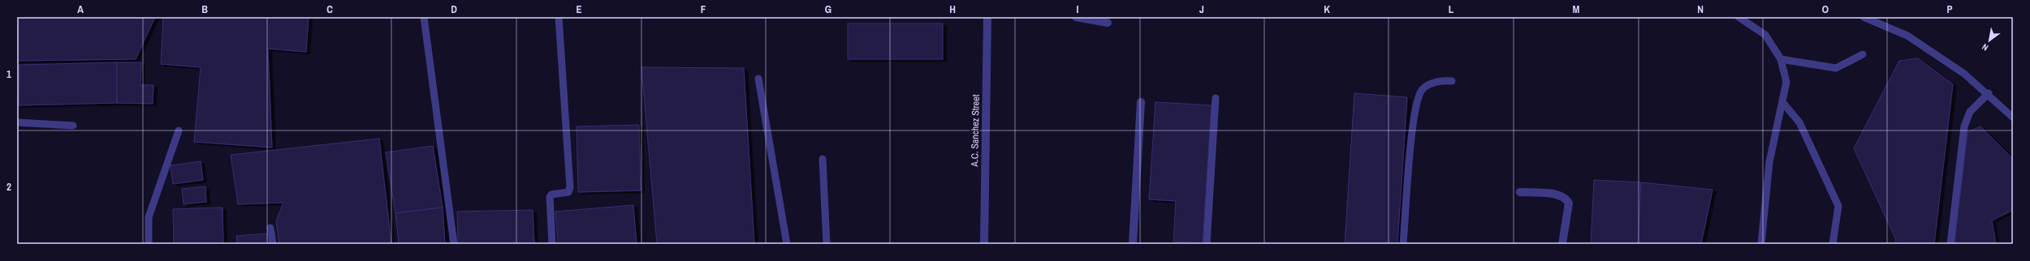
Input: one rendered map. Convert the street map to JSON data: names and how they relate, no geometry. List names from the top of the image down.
{
  "streets": {
    "street": ["A.C. Sanchez Street"]
  },
  "north": "bottom left",
  "grid": {
    "columns": [
      "A",
      "B",
      "C",
      "D",
      "E",
      "F",
      "G",
      "H",
      "I",
      "J",
      "K",
      "L",
      "M",
      "N",
      "O",
      "P"
    ],
    "rows": ["1", "2"]
  }
}
